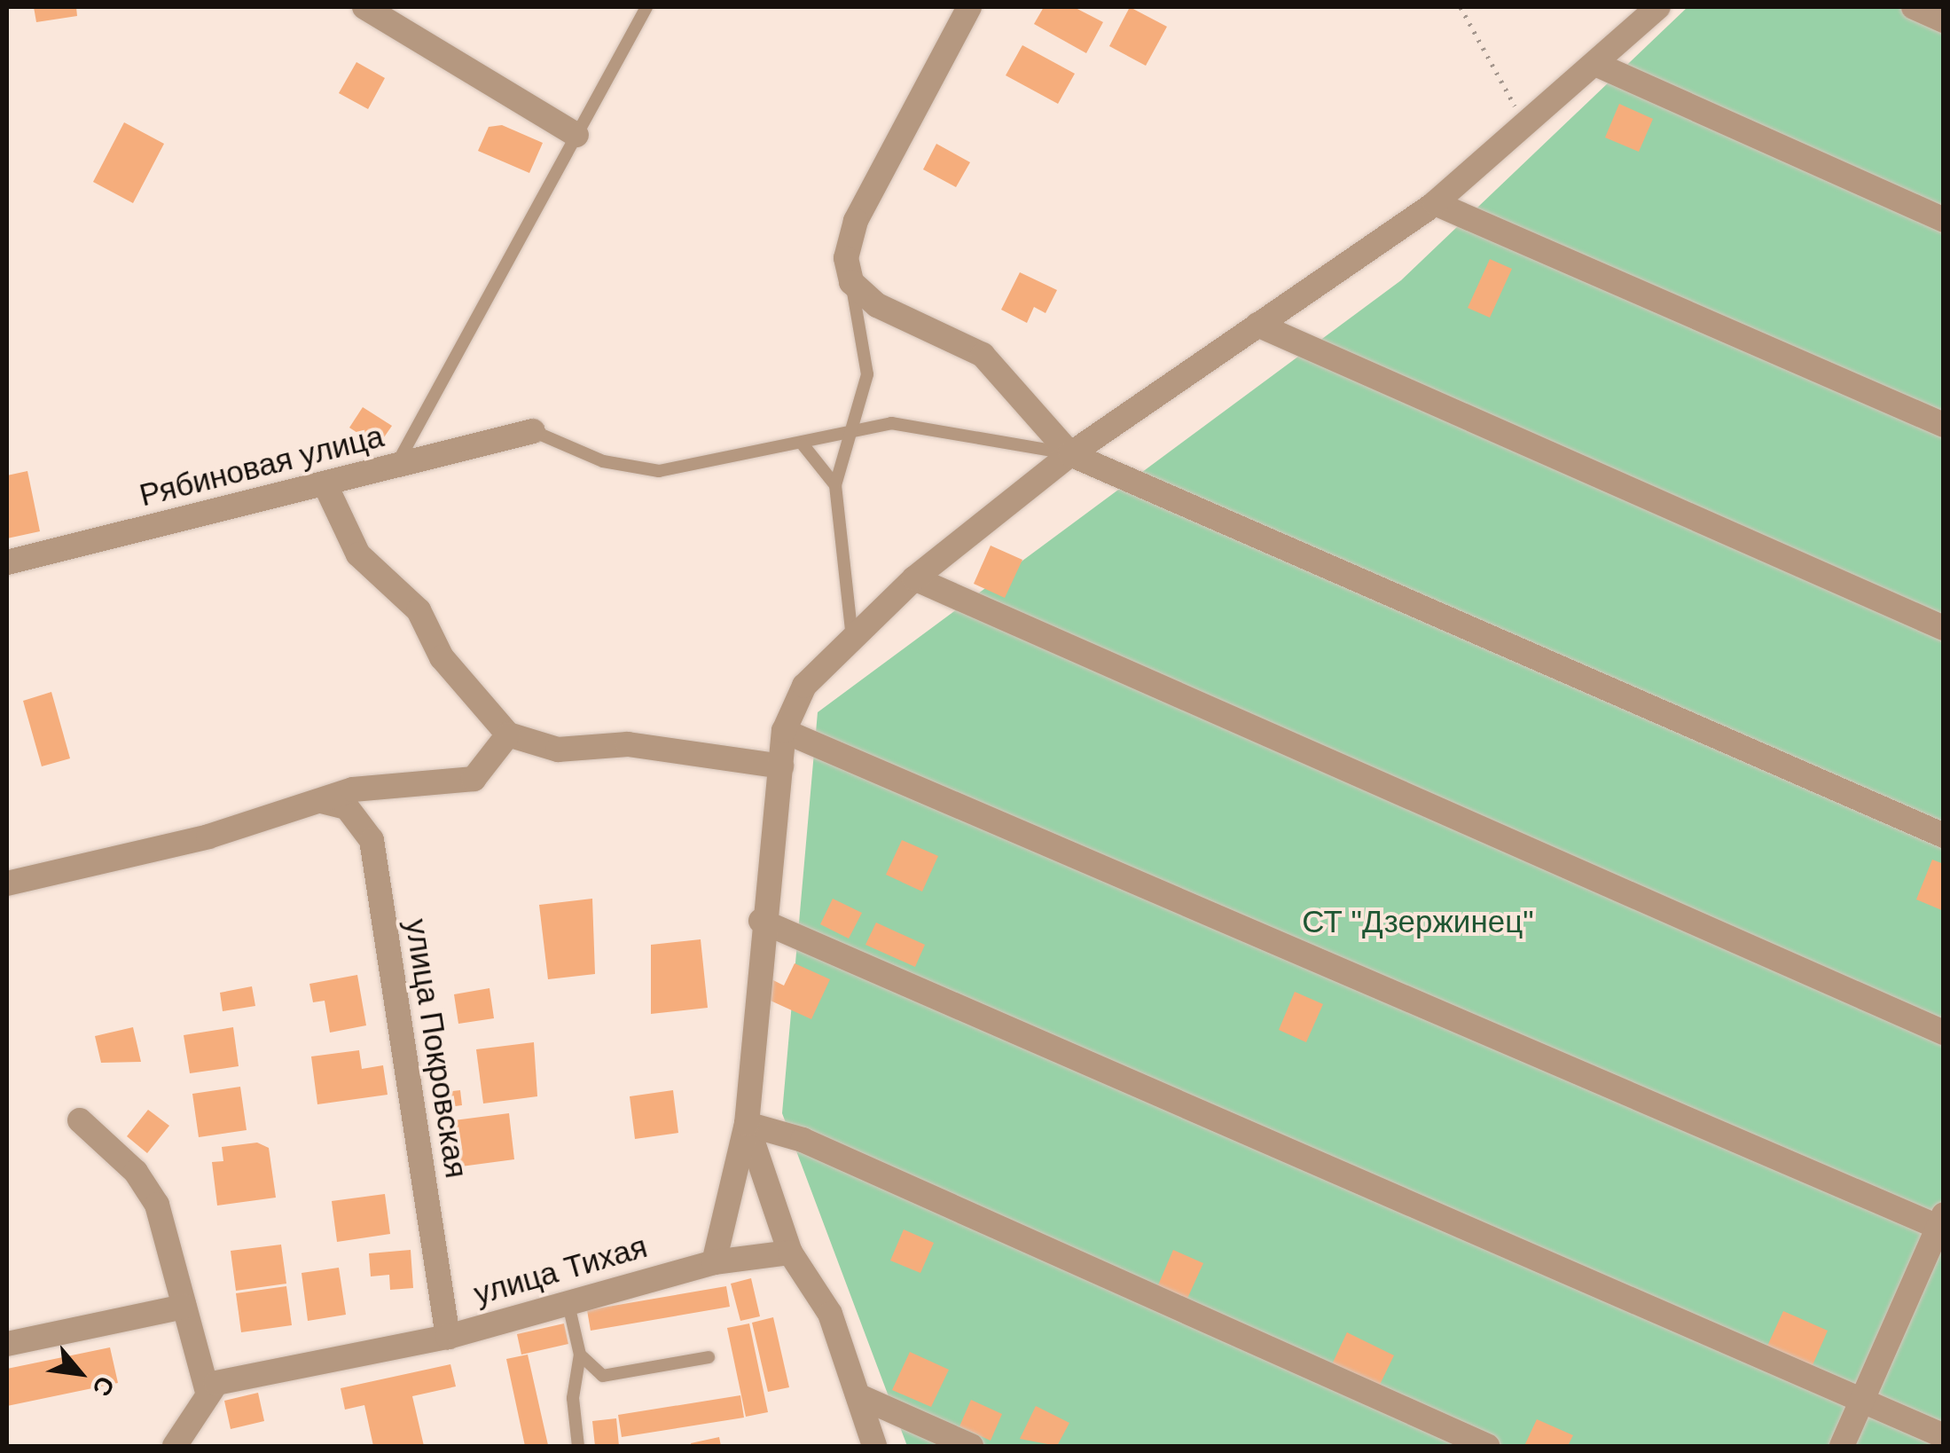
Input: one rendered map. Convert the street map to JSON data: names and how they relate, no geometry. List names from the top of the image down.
{
  "streets": {
    "street": ["Рябиновая улица", "улица Покровская", "улица Тихая"]
  },
  "crossings": [
    ["улица Покровская", "улица Тихая"]
  ],
  "parks": ["СТ \"Дзержинец\""],
  "north": "bottom right"
}
